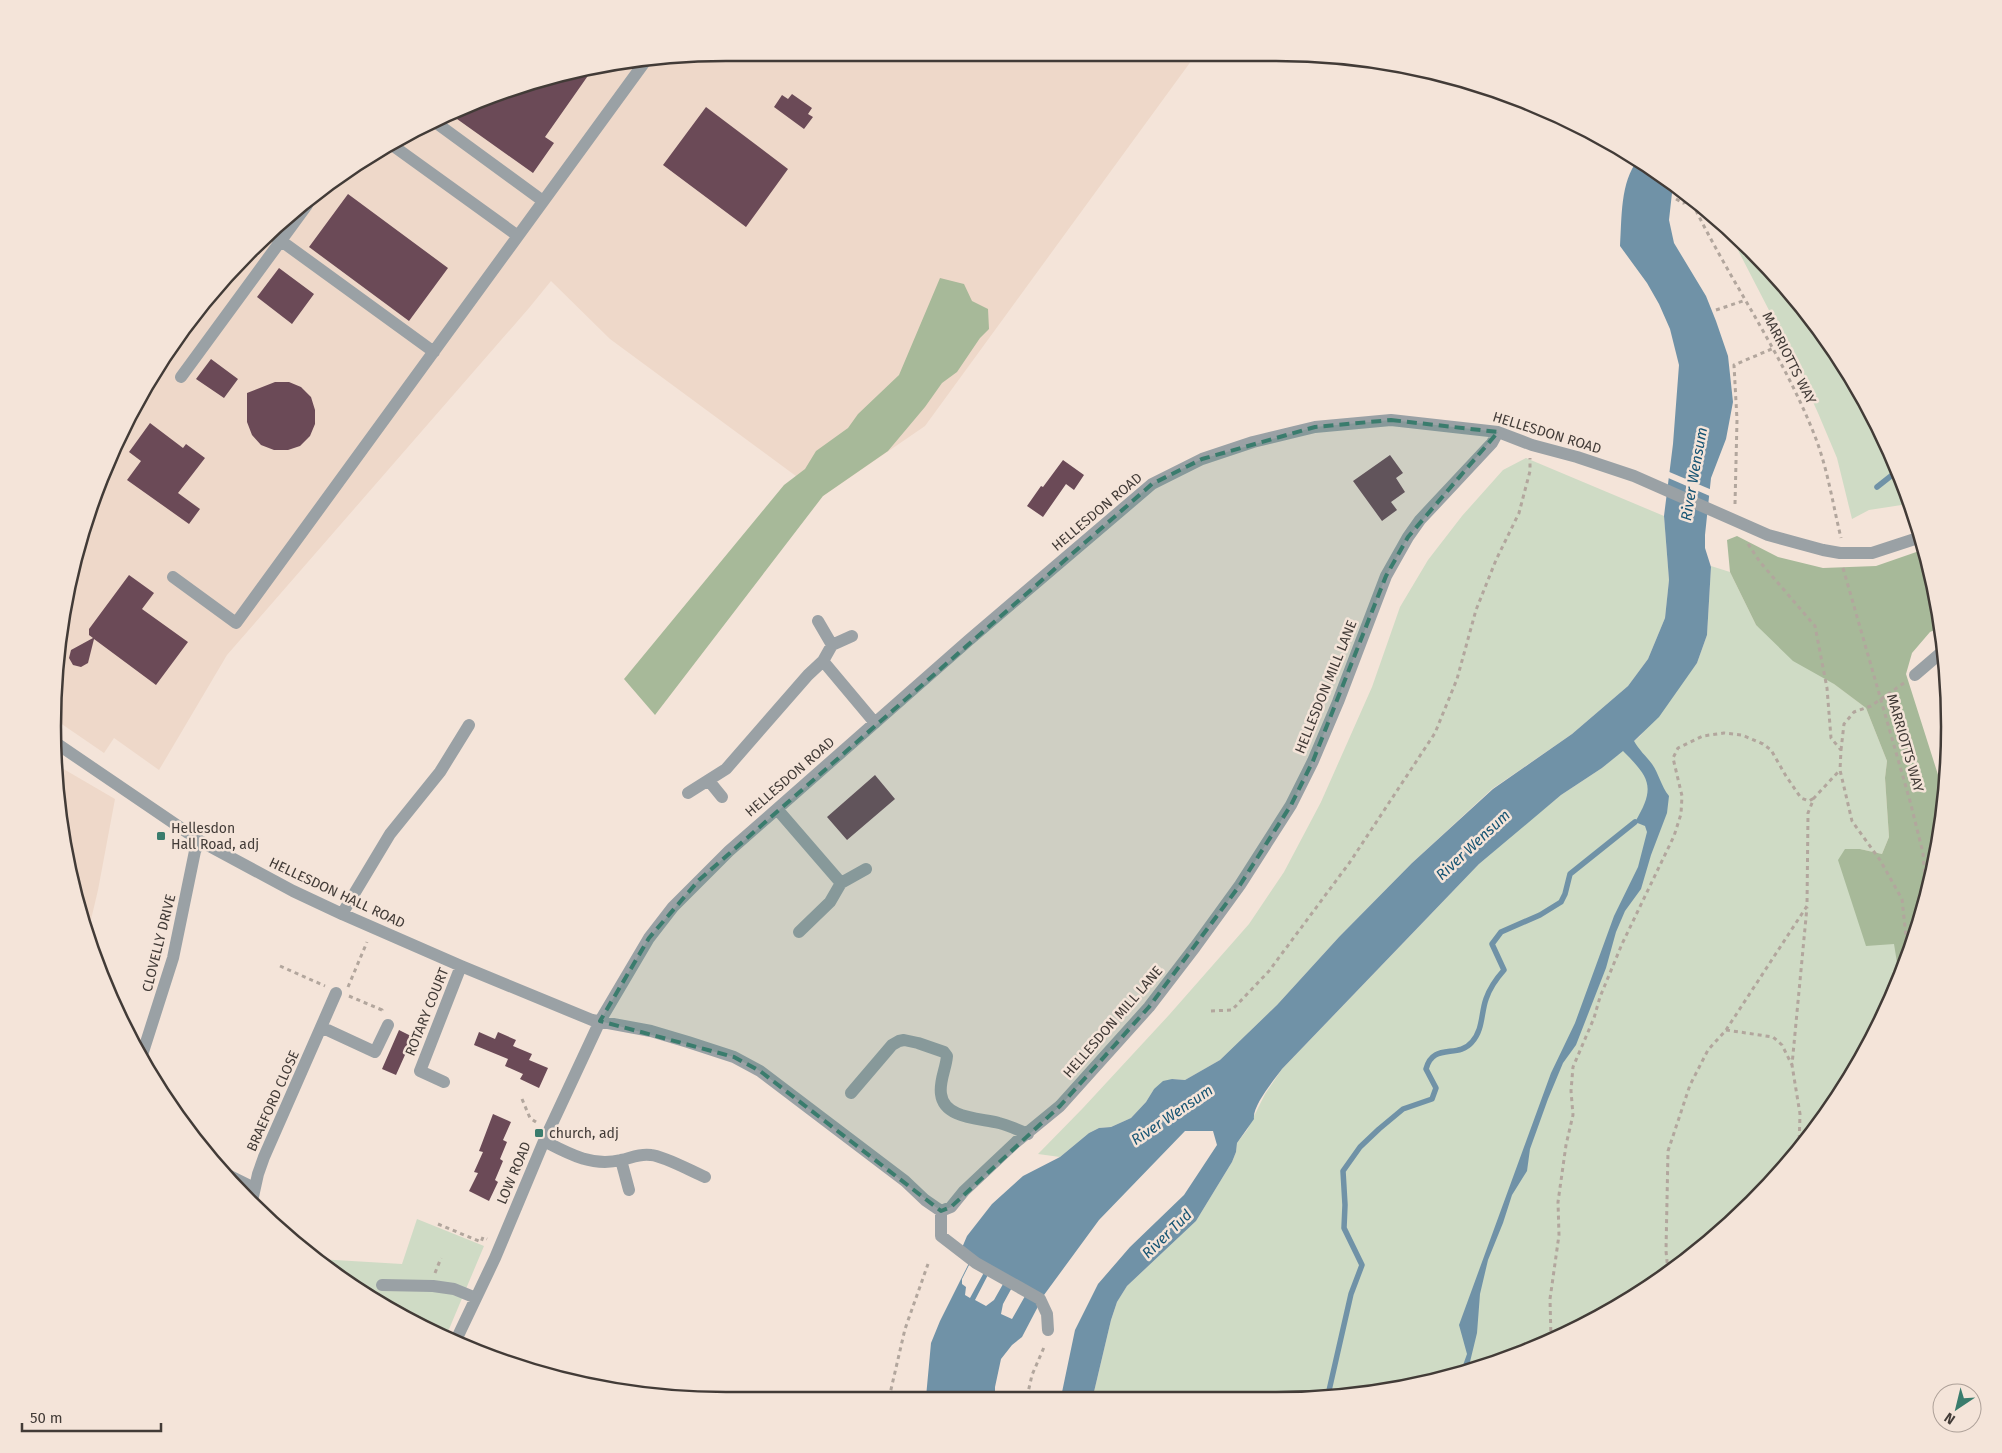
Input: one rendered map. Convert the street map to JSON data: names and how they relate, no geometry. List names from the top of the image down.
{
  "streets": {
    "street": [
      "HELLESDON ROAD",
      "HELLESDON MILL LANE",
      "HELLESDON HALL ROAD",
      "CLOVELLY DRIVE",
      "ROTARY COURT",
      "BRAEFORD CLOSE",
      "LOW ROAD"
    ],
    "path": ["MARRIOTTS WAY"]
  },
  "crossings": [
    ["MARRIOTTS WAY", "HELLESDON ROAD"],
    ["HELLESDON ROAD", "HELLESDON MILL LANE"],
    ["HELLESDON ROAD", "HELLESDON HALL ROAD"],
    ["HELLESDON ROAD", "LOW ROAD"],
    ["HELLESDON HALL ROAD", "CLOVELLY DRIVE"],
    ["HELLESDON HALL ROAD", "ROTARY COURT"],
    ["HELLESDON HALL ROAD", "LOW ROAD"]
  ],
  "water": ["River Wensum", "River Tud"],
  "places": {
    "transit": ["Hellesdon Hall Road, adj", "church, adj"]
  },
  "scale_bar": "50 m",
  "north": "bottom left"
}
